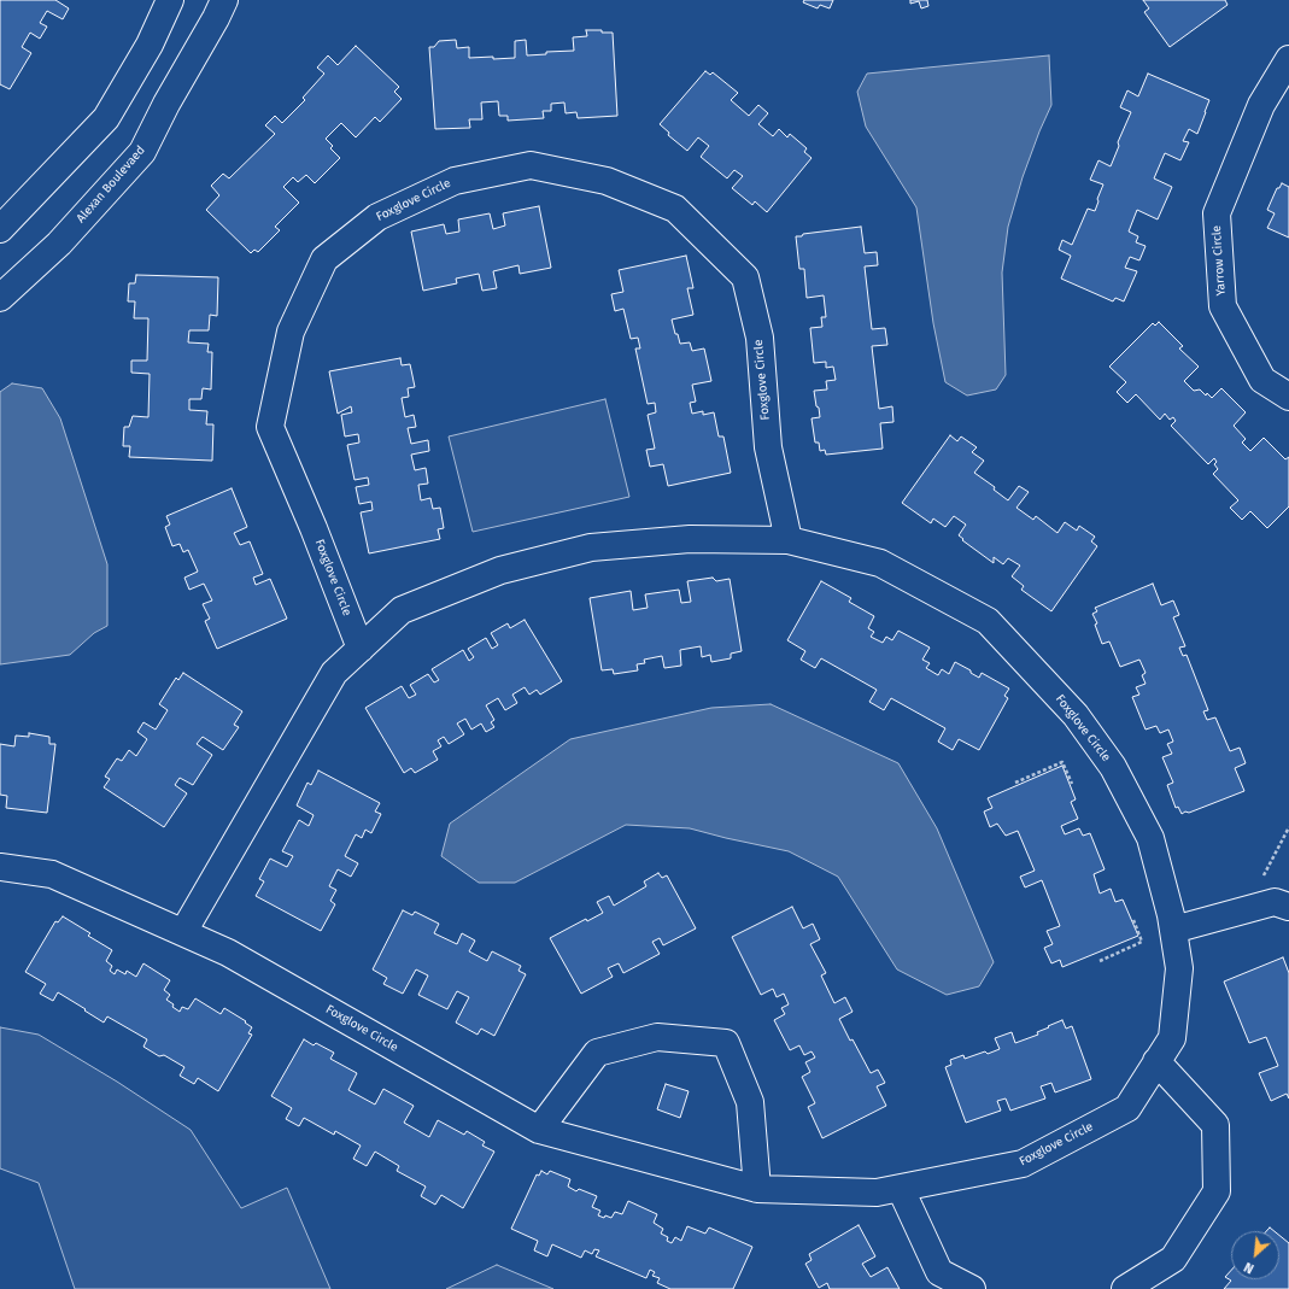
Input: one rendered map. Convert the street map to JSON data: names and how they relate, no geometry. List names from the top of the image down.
{
  "streets": {
    "street": ["Alexan Boulevaed", "Foxglove Circle", "Yarrow Circle"]
  },
  "north": "bottom left"
}
